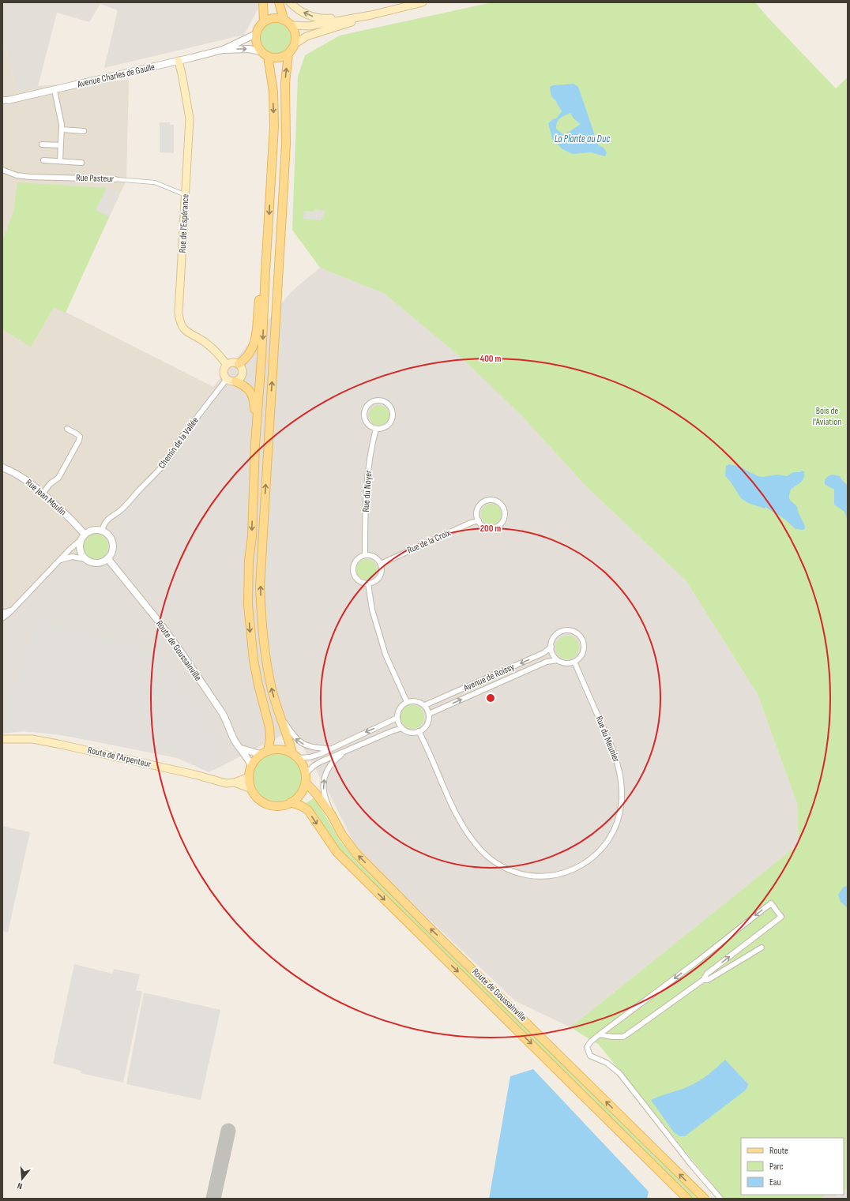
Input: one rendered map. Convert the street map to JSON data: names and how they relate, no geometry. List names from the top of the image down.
{
  "streets": {
    "main road": ["Rue de l'Espérance", "Route de Goussainville", "Route de l'Arpenteur"],
    "street": [
      "Avenue Charles de Gaulle",
      "Rue Pasteur",
      "Chemin de la Vallée",
      "Rue du Noyer",
      "Rue Jean Moulin",
      "Rue de la Croix",
      "Avenue de Roissy",
      "Rue du Meunier"
    ]
  },
  "crossings": [
    ["Avenue Charles de Gaulle", "Rue de l'Espérance"],
    ["Rue Pasteur", "Rue de l'Espérance"],
    ["Rue de l'Espérance", "Chemin de la Vallée"],
    ["Chemin de la Vallée", "Rue Jean Moulin"],
    ["Chemin de la Vallée", "Route de Goussainville"],
    ["Rue du Noyer", "Rue de la Croix"],
    ["Rue Jean Moulin", "Route de Goussainville"],
    ["Route de Goussainville", "Route de l'Arpenteur"],
    ["Avenue de Roissy", "Rue du Meunier"]
  ],
  "water": ["La Plante au Duc"],
  "parks": ["Bois de l'Aviation"],
  "legend": ["Route", "Parc", "Eau"],
  "north": "bottom",
  "rings": ["400 m", "200 m"]
}
